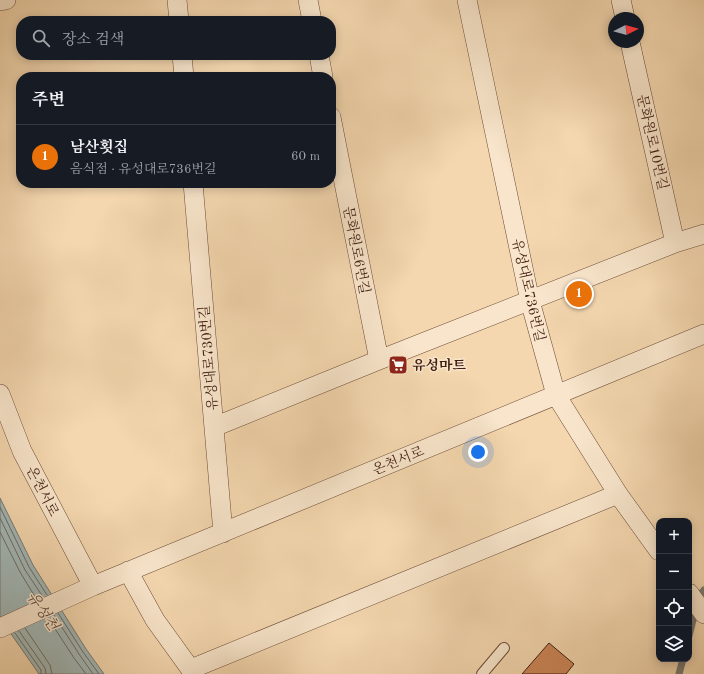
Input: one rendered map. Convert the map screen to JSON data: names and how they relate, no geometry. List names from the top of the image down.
{
  "streets": {
    "street": [
      "문화원로10번길",
      "문화원로6번길",
      "유성대로736번길",
      "유성대로730번길",
      "온천서로"
    ]
  },
  "crossings": [
    ["유성대로736번길", "온천서로"],
    ["유성대로730번길", "온천서로"]
  ],
  "water": ["유성천"],
  "places": {
    "supermarket": ["유성마트"]
  },
  "north": "right",
  "page": {
    "search": "장소 검색",
    "heading": "주변",
    "list": [
      {
        "mark": "1",
        "name": "남산횟집",
        "note": "음식점 · 유성대로736번길",
        "value": "60 m"
      }
    ],
    "pins": "1",
    "map_buttons": ["+", "−"]
  }
}
